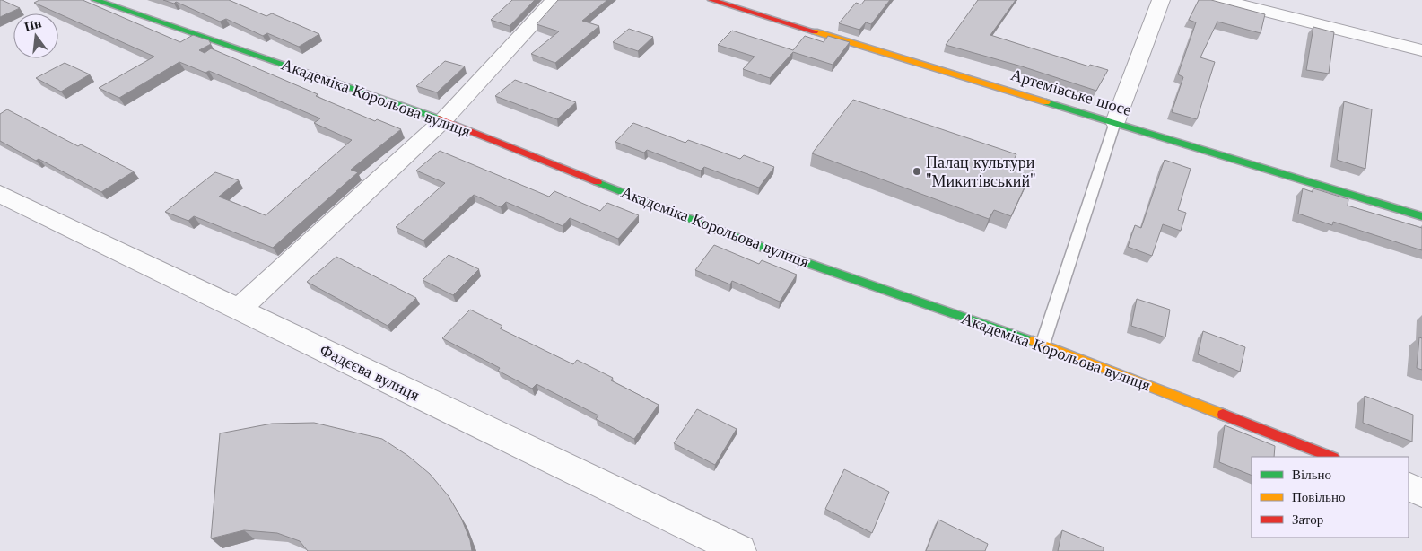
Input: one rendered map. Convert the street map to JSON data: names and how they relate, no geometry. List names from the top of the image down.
{
  "streets": {
    "street": ["Артемівське шосе", "Академіка Корольова вулиця", "Фадєєва вулиця"]
  },
  "places": ["Палац культури \"Микитівський\""],
  "legend": ["Вільно", "Повільно", "Затор"],
  "north": "top"
}
